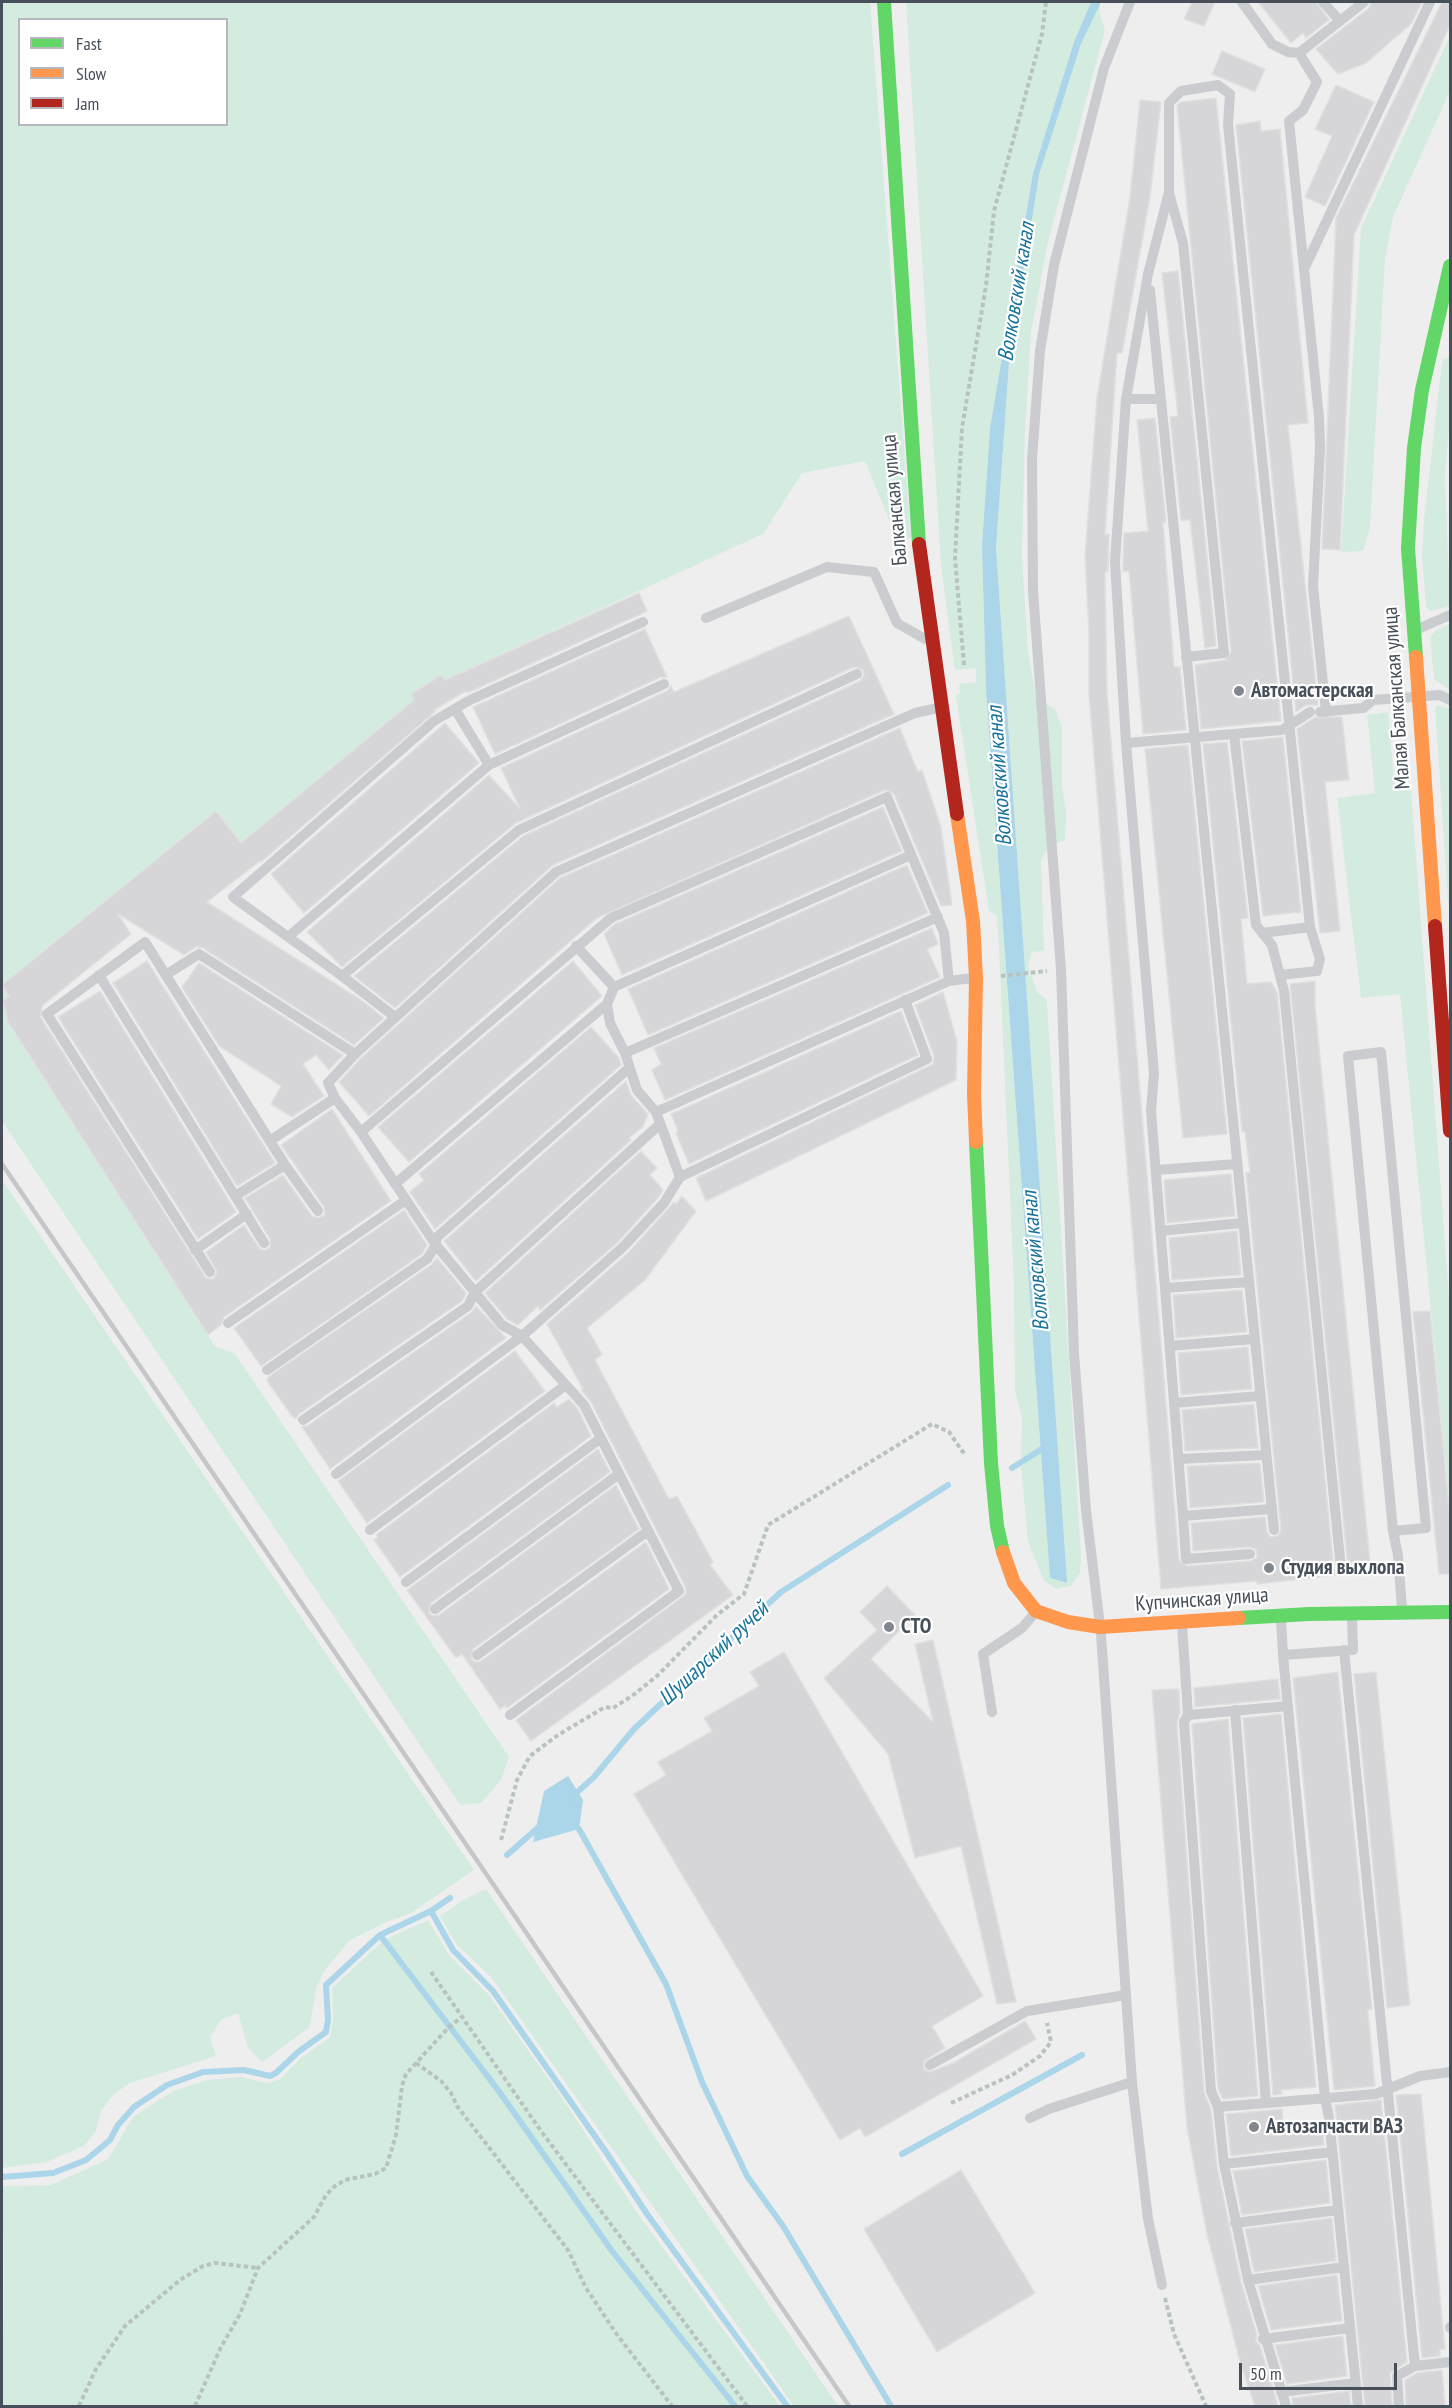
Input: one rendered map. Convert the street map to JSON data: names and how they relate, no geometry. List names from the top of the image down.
{
  "streets": {
    "street": ["Балканская улица", "Малая Балканская улица", "Купчинская улица"]
  },
  "crossings": [
    ["Балканская улица", "Купчинская улица"]
  ],
  "water": ["Волковский канал", "Шушарский ручей"],
  "places": [
    "Автомастерская",
    "Студия выхлопа",
    "СТО",
    "Автозапчасти ВАЗ"
  ],
  "legend": ["Fast", "Slow", "Jam"],
  "scale_bar": "50 m"
}
